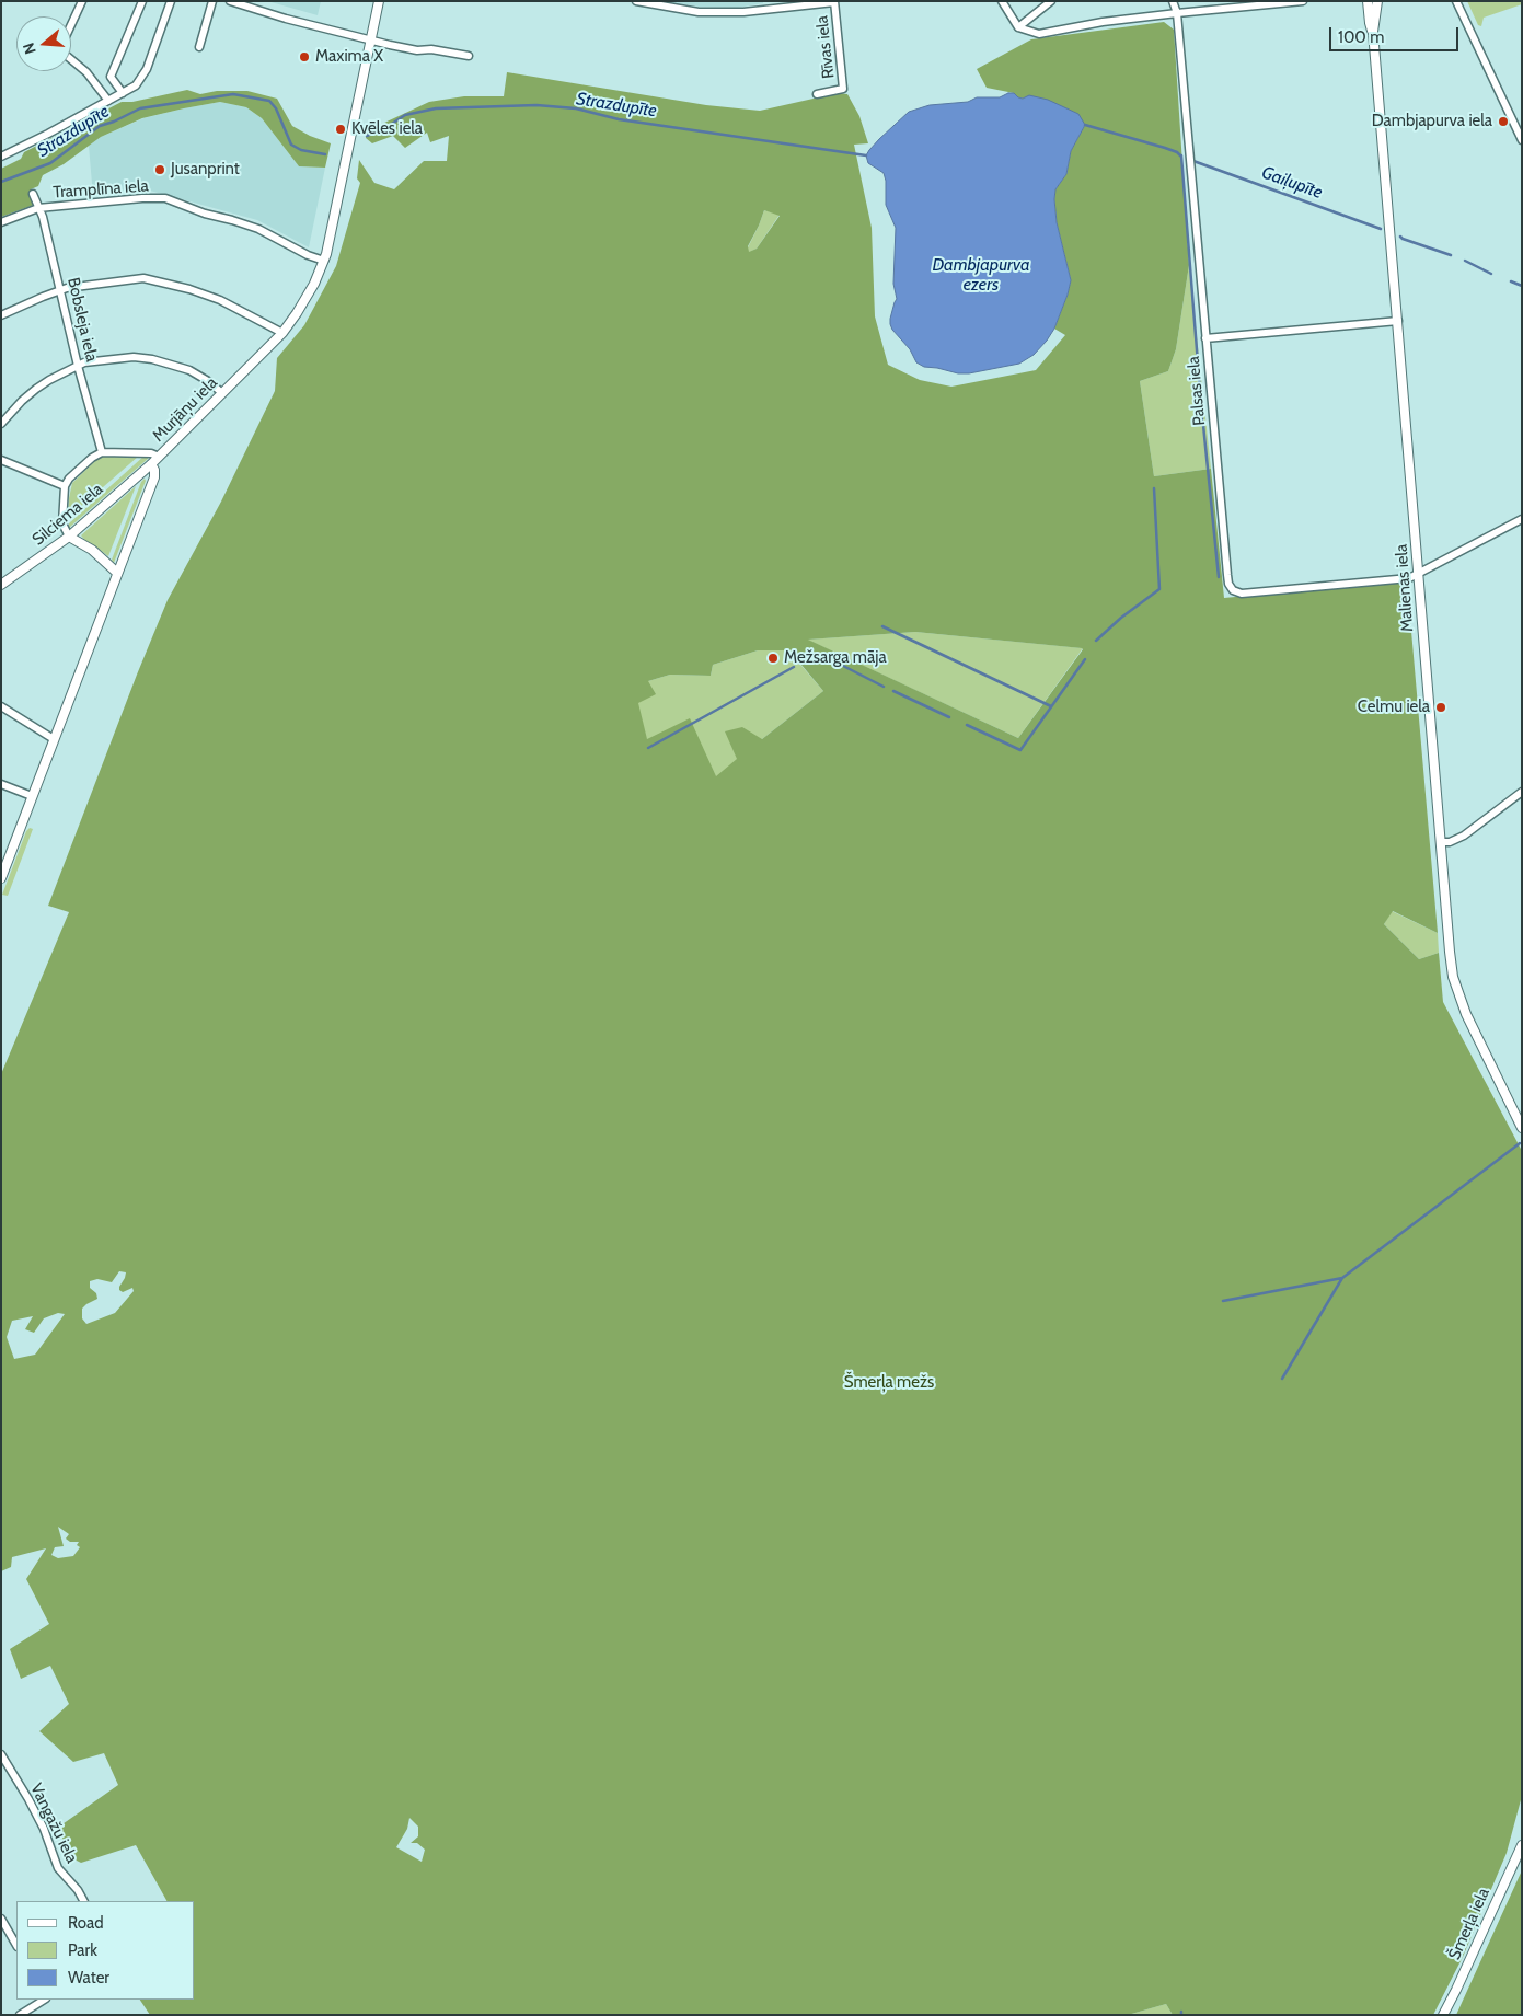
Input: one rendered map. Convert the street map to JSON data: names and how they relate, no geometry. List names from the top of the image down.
{
  "streets": {
    "street": [
      "Rīvas iela",
      "Tramplīna iela",
      "Bobsleja iela",
      "Palsas iela",
      "Murjāņu iela",
      "Silciema iela",
      "Malienas iela",
      "Vangažu iela",
      "Šmerļa iela"
    ]
  },
  "crossings": [
    ["Tramplīna iela", "Bobsleja iela"],
    ["Tramplīna iela", "Murjāņu iela"],
    ["Palsas iela", "Malienas iela"],
    ["Murjāņu iela", "Silciema iela"]
  ],
  "water": ["Strazdupīte", "Gaiļupīte", "Dambjapurva ezers"],
  "parks": ["Šmerļa mežs"],
  "places": [
    "Maxima X",
    "Dambjapurva iela",
    "Kvēles iela",
    "Jusanprint",
    "Mežsarga māja",
    "Celmu iela"
  ],
  "legend": ["Road", "Park", "Water"],
  "scale_bar": "100 m",
  "north": "left"
}
